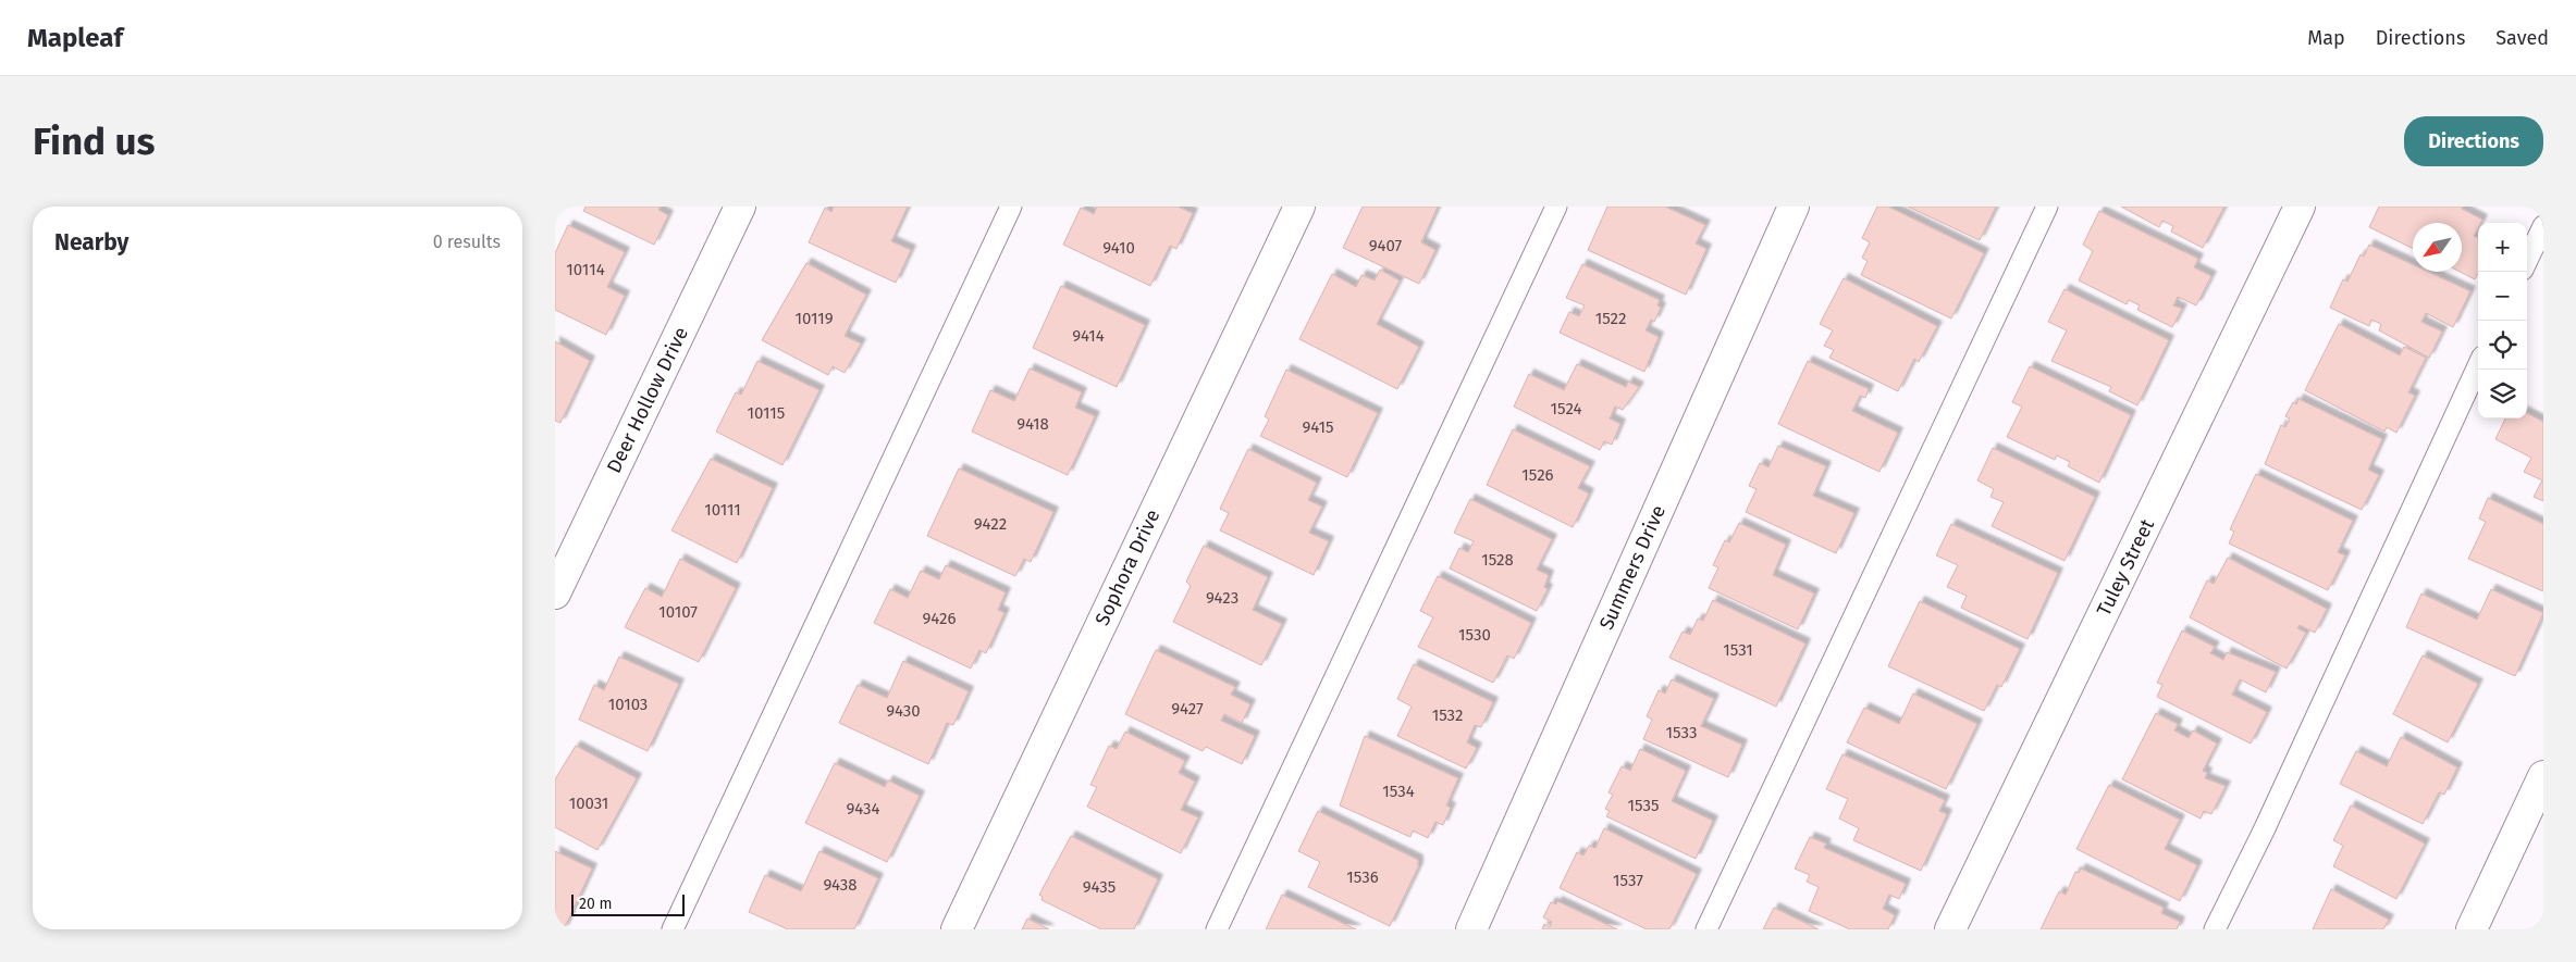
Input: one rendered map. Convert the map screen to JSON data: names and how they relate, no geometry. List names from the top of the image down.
{
  "streets": {
    "street": [
      "Deer Hollow Drive",
      "Sophora Drive",
      "Summers Drive",
      "Tuley Street"
    ]
  },
  "house_numbers": [
    "9407",
    "9410",
    "10114",
    "10119",
    "1522",
    "9414",
    "1524",
    "10115",
    "9418",
    "9415",
    "1526",
    "10111",
    "9422",
    "1528",
    "9423",
    "10107",
    "9426",
    "1530",
    "1531",
    "10103",
    "9427",
    "9430",
    "1532",
    "1533",
    "1534",
    "10031",
    "1535",
    "9434",
    "1536",
    "1537",
    "9438",
    "9435"
  ],
  "scale_bar": "20 m",
  "north": "bottom left",
  "page": {
    "header": "Mapleaf",
    "nav": ["Map", "Directions", "Saved"],
    "buttons": "Directions",
    "title": "Find us",
    "heading": ["Nearby", "0 results"],
    "map_buttons": ["+", "−"],
    "scale": "20 m"
  }
}
